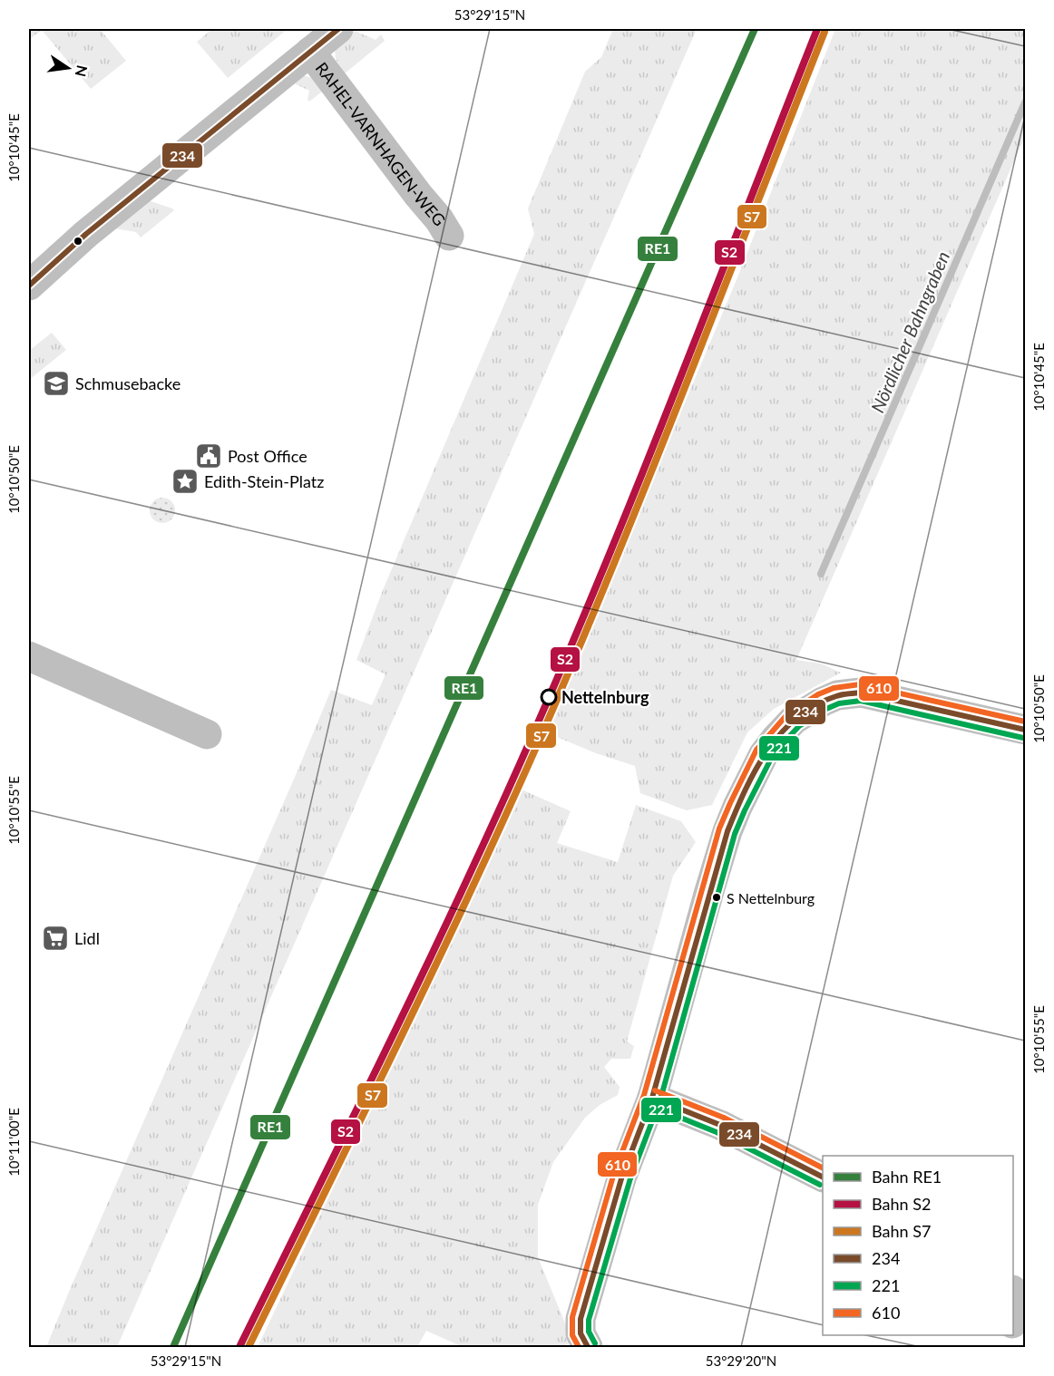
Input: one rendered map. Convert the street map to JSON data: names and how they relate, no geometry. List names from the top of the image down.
{
  "streets": {
    "street": ["RAHEL-VARNHAGEN-WEG"]
  },
  "water": ["Nördlicher Bahngraben"],
  "places": {
    "school or university": ["Schmusebacke"],
    "public building": ["Post Office"],
    "place": ["Edith-Stein-Platz"],
    "other": ["Nettelnburg", "S Nettelnburg"],
    "supermarket": ["Lidl"]
  },
  "lines": [
    "rail line RE1",
    "rail line S2",
    "transit line 234",
    "rail line S7",
    "transit line 610",
    "transit line 221"
  ],
  "legend": [
    "Bahn RE1",
    "Bahn S2",
    "Bahn S7",
    "234",
    "221",
    "610"
  ],
  "north": "right",
  "coordinates": [
    "53°29'15\"N",
    "10°10'45\"E",
    "10°10'50\"E",
    "10°10'55\"E",
    "10°11'00\"E",
    "53°29'20\"N"
  ]
}
